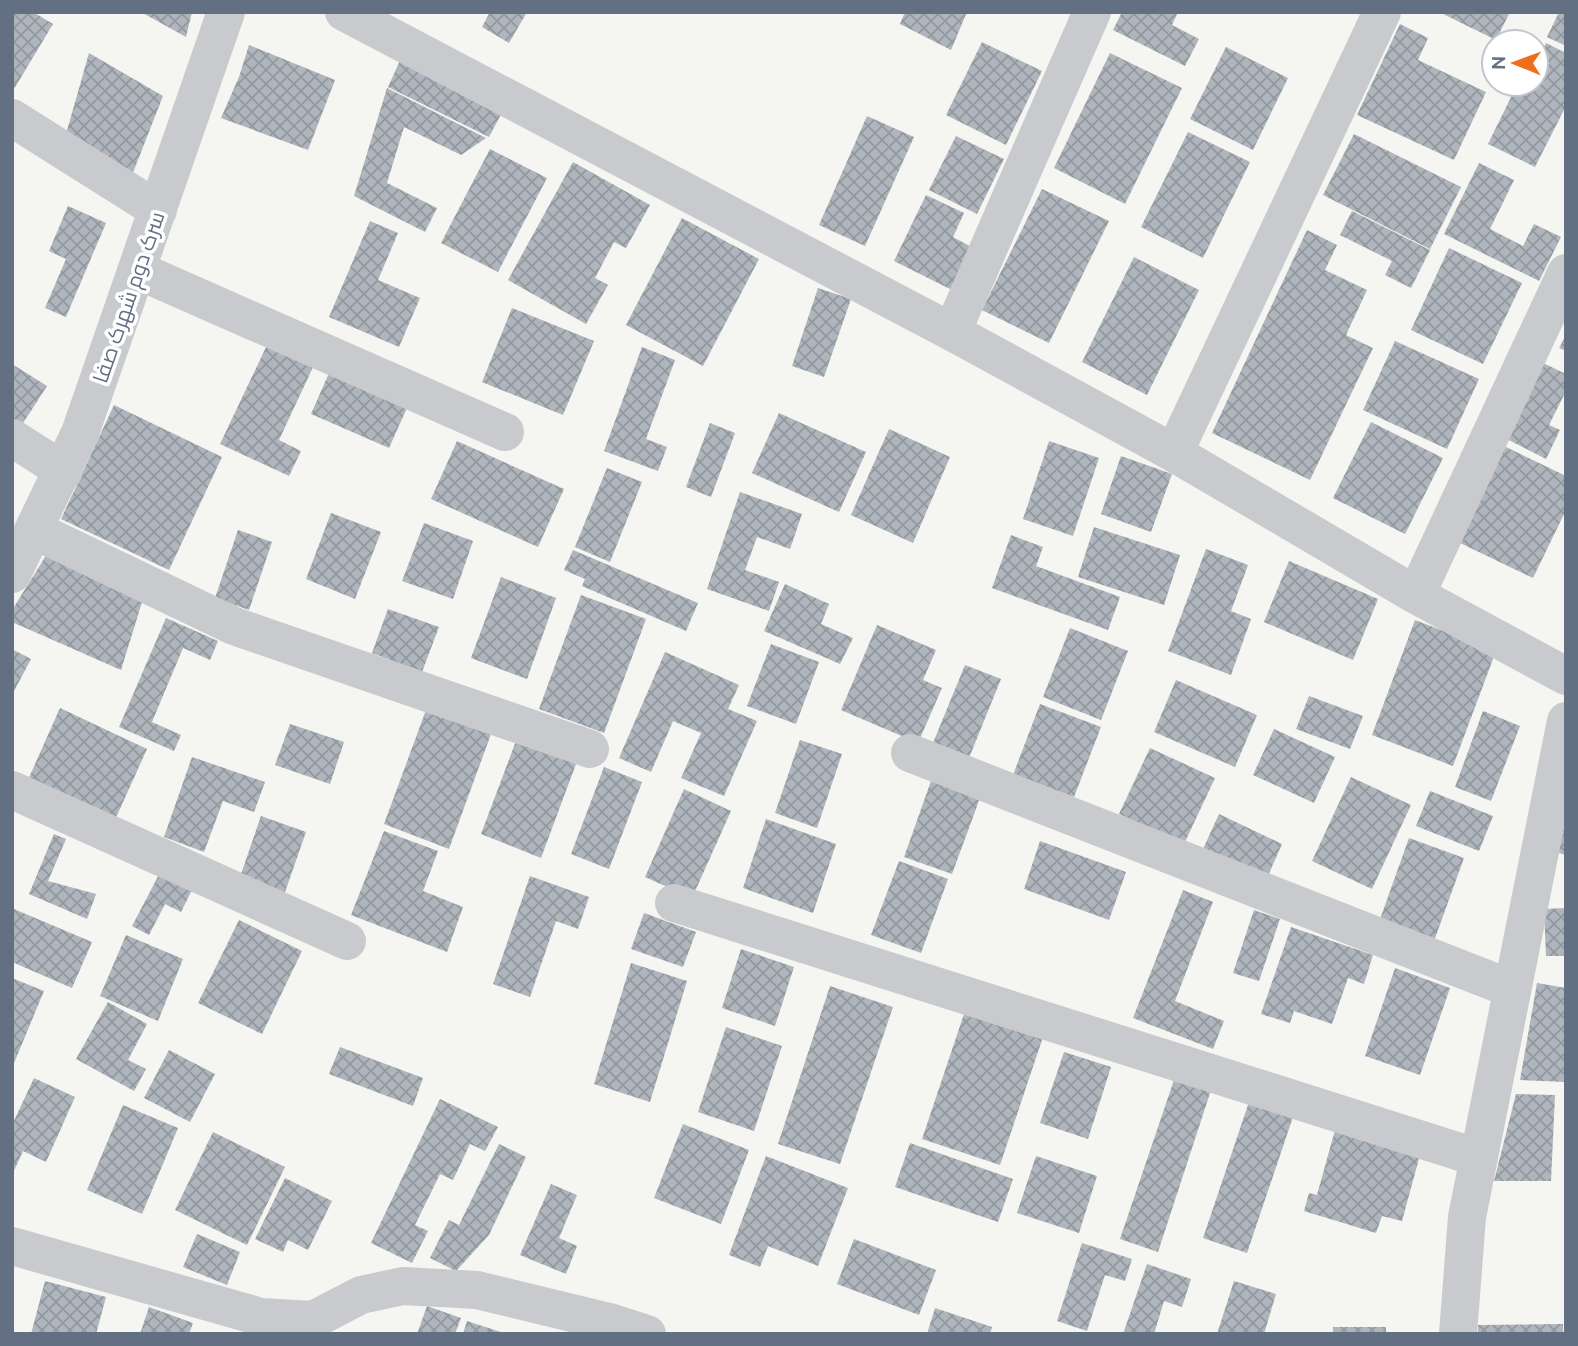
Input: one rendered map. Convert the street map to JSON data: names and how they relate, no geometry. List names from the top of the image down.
{
  "streets": {
    "street": ["سرک دوم شهرک صفا"]
  },
  "north": "left"
}
